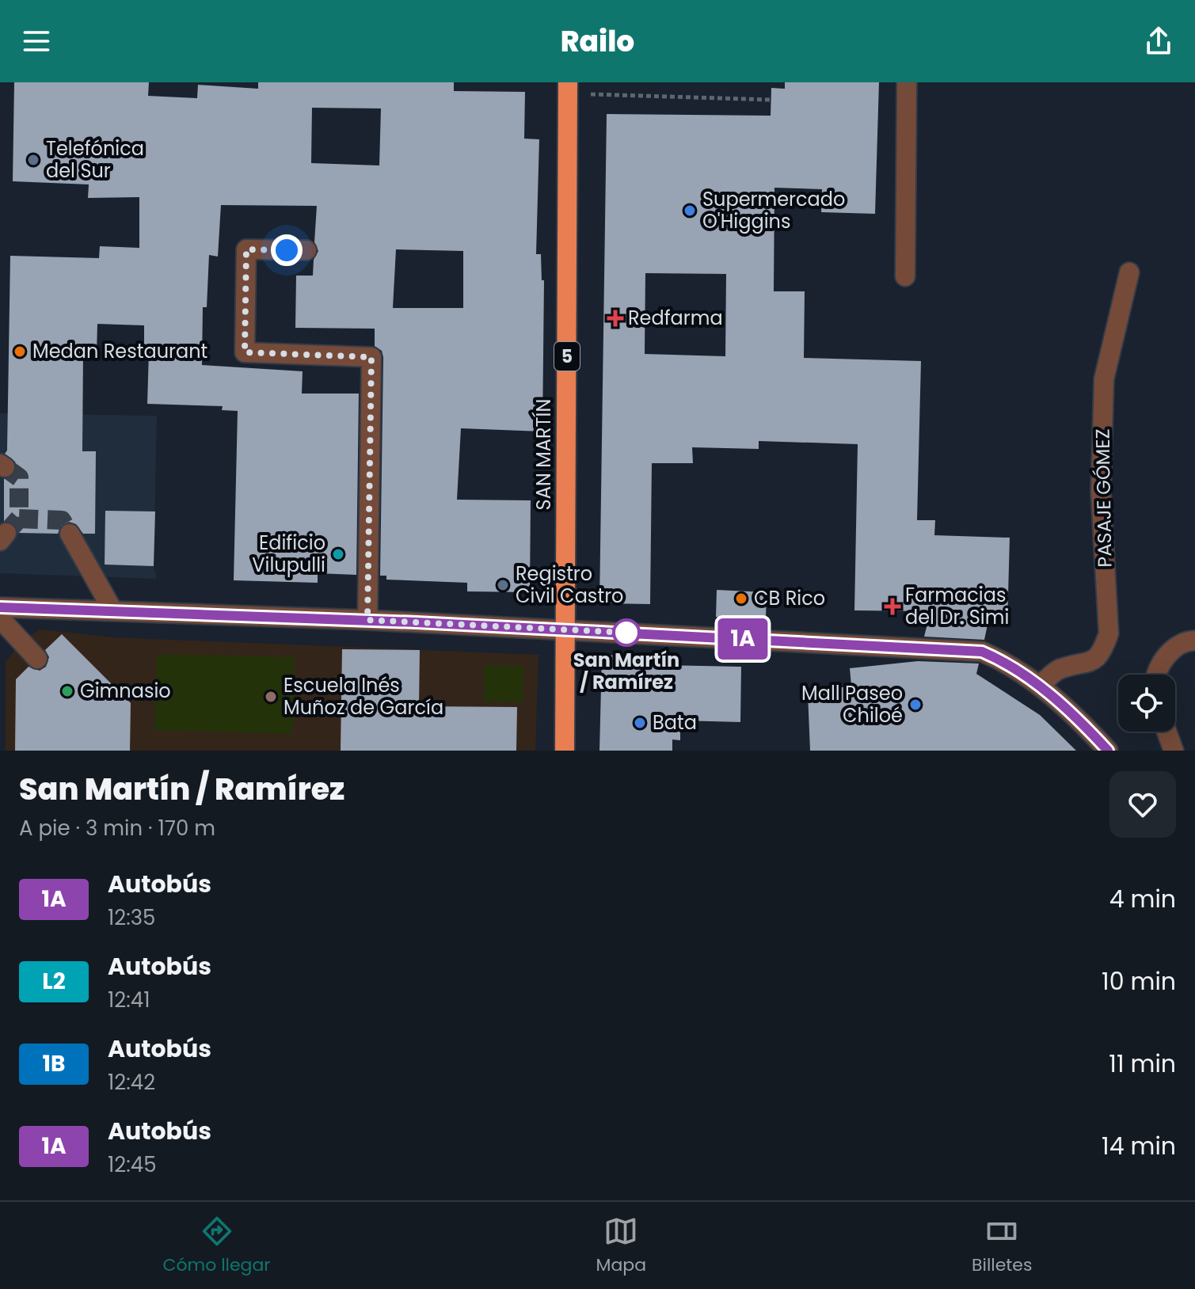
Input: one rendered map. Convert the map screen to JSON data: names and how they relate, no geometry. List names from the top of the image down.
{
  "streets": {
    "highway": ["5", "SAN MARTÍN"],
    "street": ["PASAJE GÓMEZ"]
  },
  "places": {
    "other": [
      "Telefónica del Sur",
      "Supermercado O'Higgins",
      "Medan Restaurant",
      "Edificio Vilupulli",
      "Registro Civil Castro",
      "CB Rico",
      "San Martín / Ramírez",
      "Gimnasio",
      "Escuela Inés Muñoz de García",
      "Mall Paseo Chiloé",
      "Bata"
    ],
    "health": ["Redfarma", "Farmacias del Dr. Simi"]
  },
  "lines": ["bus line 1A"],
  "page": {
    "header": "Railo",
    "on_map": "1A",
    "heading": ["San Martín / Ramírez", "A pie · 3 min · 170 m"],
    "list": [
      {
        "mark": "1A",
        "name": "Autobús",
        "note": "12:35",
        "value": "4 min"
      },
      {
        "mark": "L2",
        "name": "Autobús",
        "note": "12:41",
        "value": "10 min"
      },
      {
        "mark": "1B",
        "name": "Autobús",
        "note": "12:42",
        "value": "11 min"
      },
      {
        "mark": "1A",
        "name": "Autobús",
        "note": "12:45",
        "value": "14 min"
      }
    ],
    "tabs": ["Cómo llegar", "Mapa", "Billetes"]
  }
}
